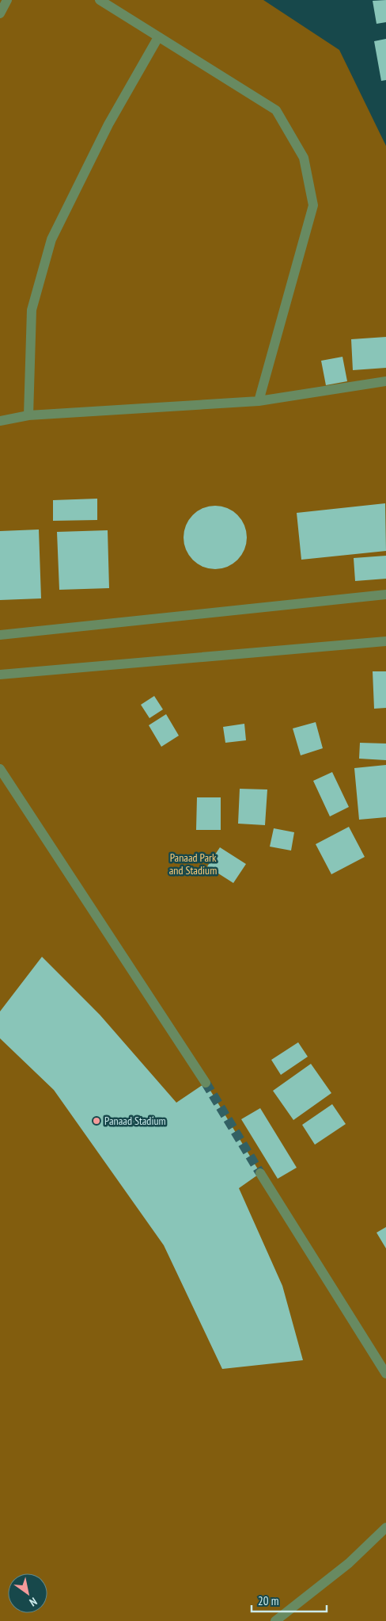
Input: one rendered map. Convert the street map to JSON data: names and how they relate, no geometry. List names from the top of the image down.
{
  "parks": ["Panaad Park and Stadium"],
  "places": ["Panaad Stadium"],
  "scale_bar": "20 m",
  "north": "bottom right"
}
